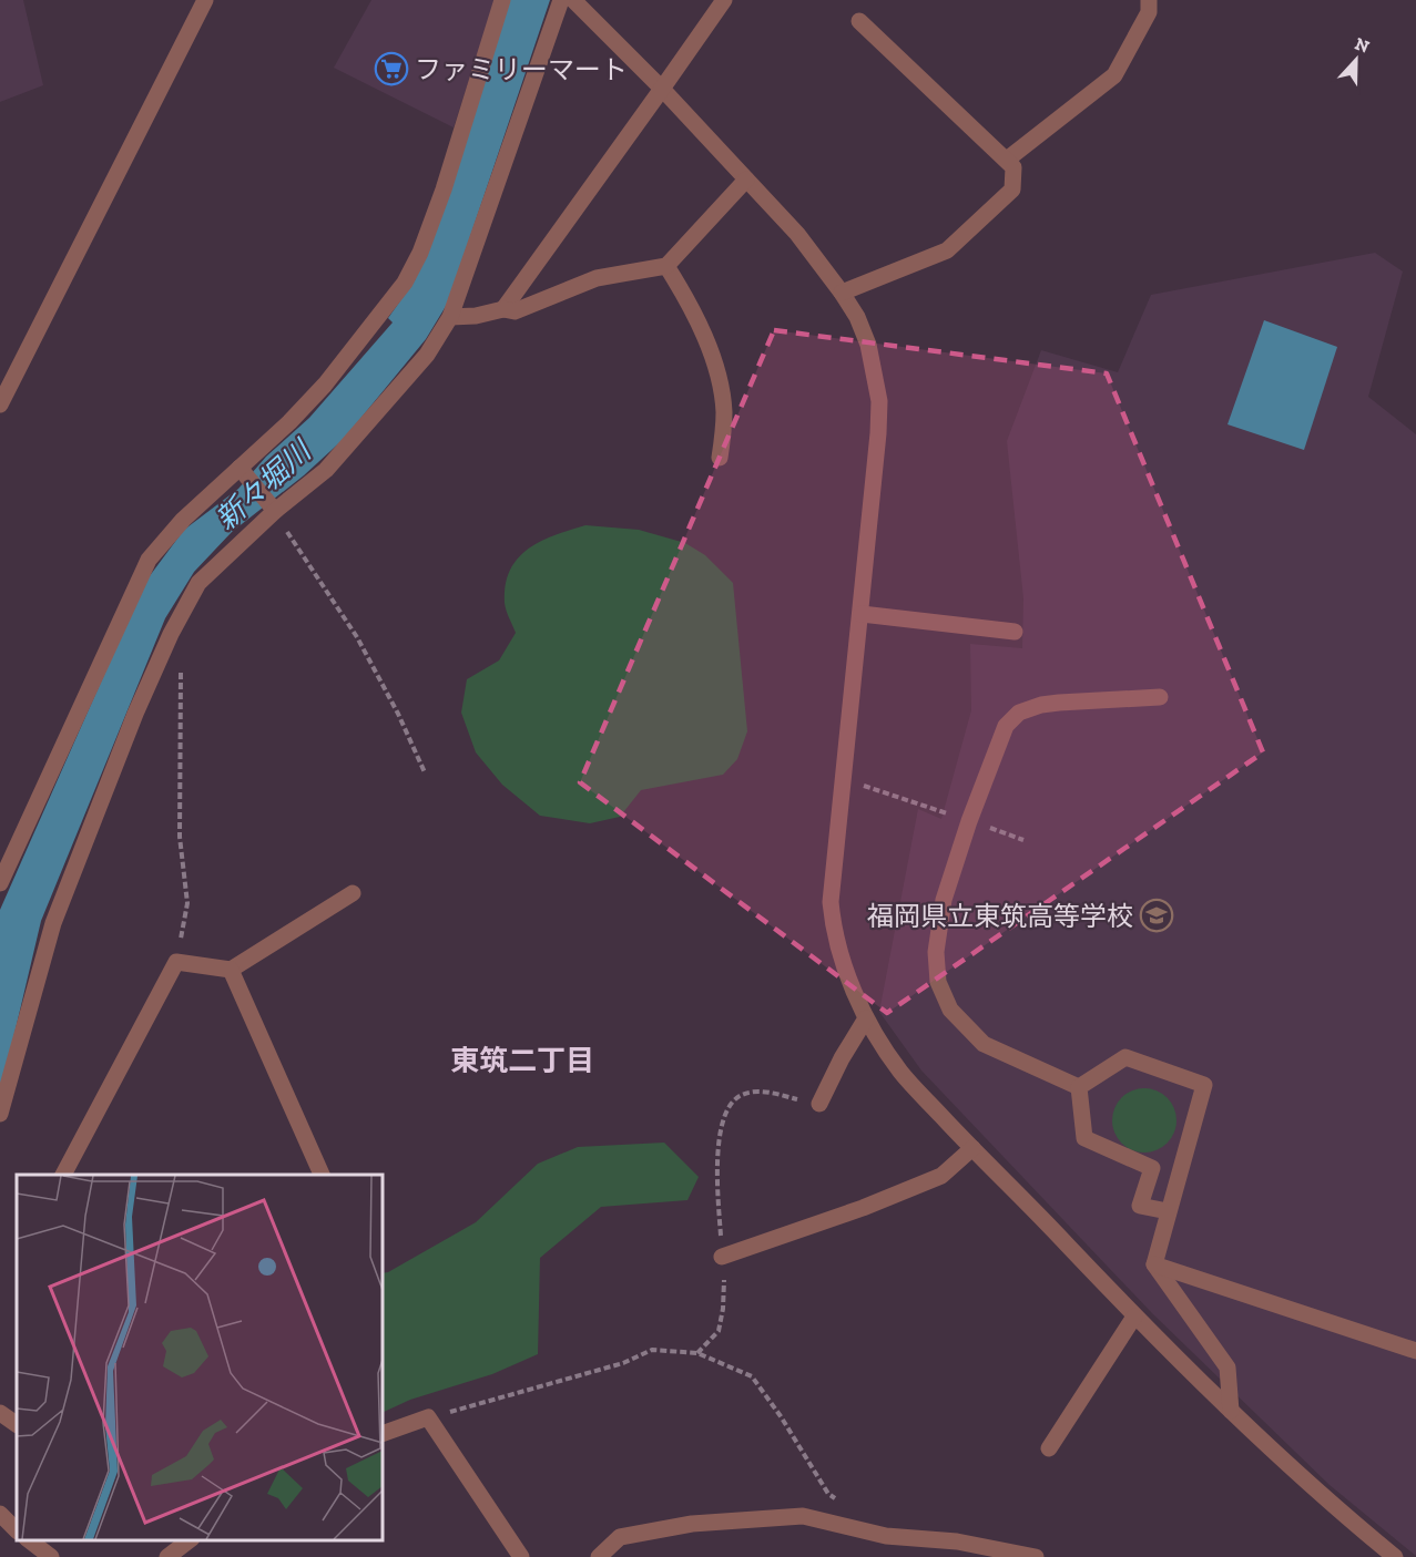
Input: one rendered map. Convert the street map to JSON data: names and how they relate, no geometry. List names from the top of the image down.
{
  "districts": ["東筑二丁目"],
  "water": ["新々堀川"],
  "places": {
    "supermarket": ["ファミリーマート"],
    "school or university": ["福岡県立東筑高等学校"]
  },
  "north": "top"
}
